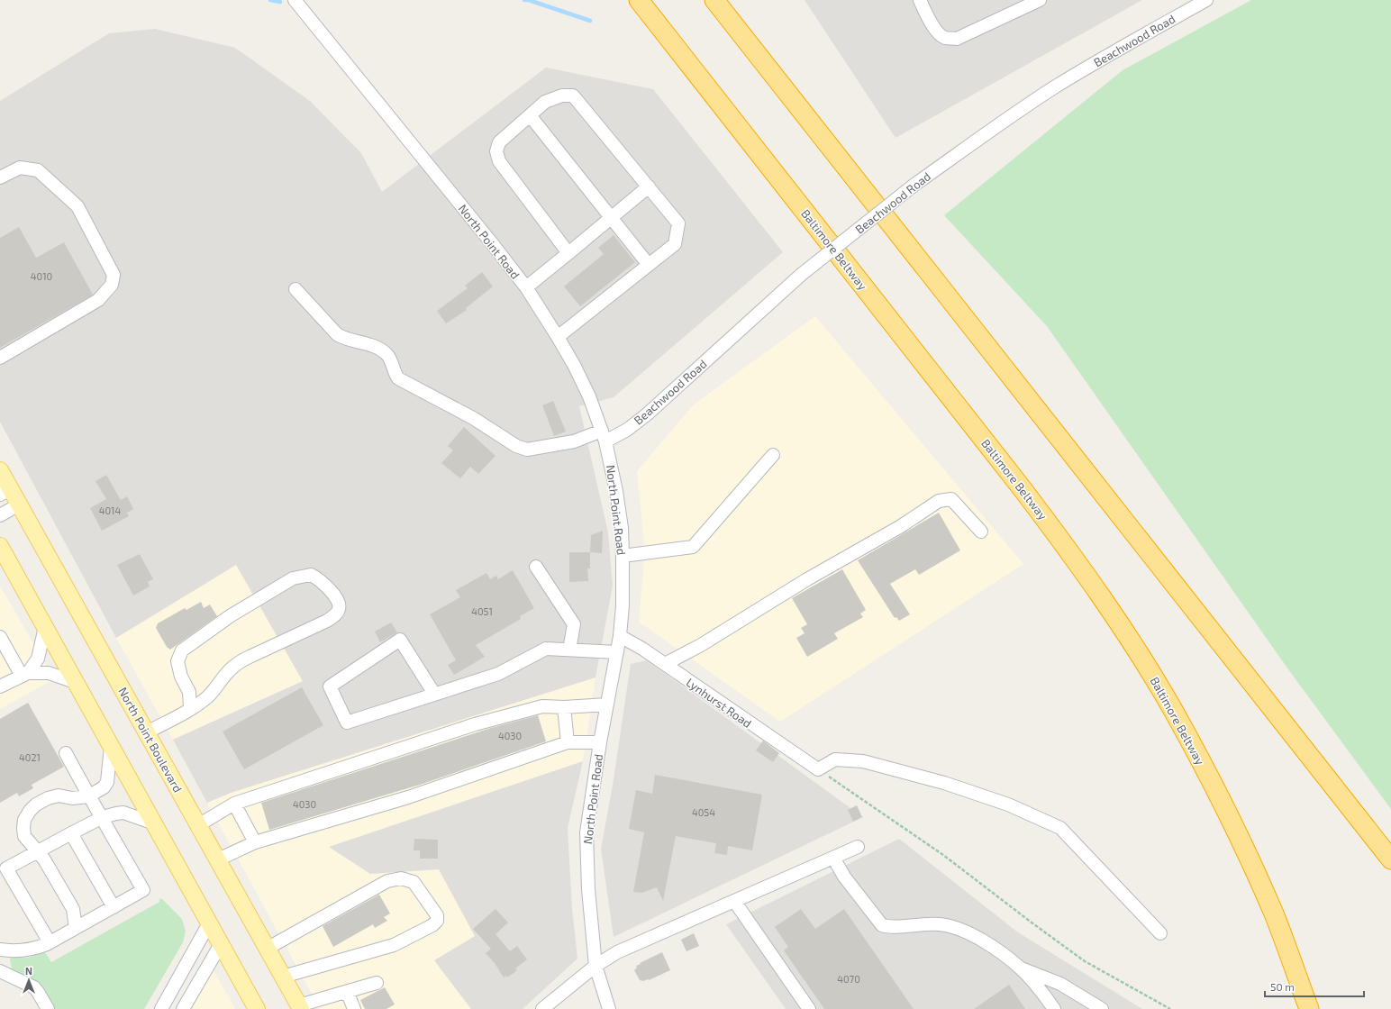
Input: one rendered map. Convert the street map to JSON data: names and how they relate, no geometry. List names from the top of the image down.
{
  "streets": {
    "highway": ["Baltimore Beltway"],
    "main road": ["North Point Boulevard"],
    "street": ["Beachwood Road", "North Point Road", "Lynhurst Road"]
  },
  "crossings": [
    ["Beachwood Road", "North Point Road"],
    ["North Point Road", "Lynhurst Road"]
  ],
  "house_numbers": [
    "4010",
    "4014",
    "4051",
    "4030",
    "4021",
    "4030",
    "4054",
    "4070"
  ],
  "scale_bar": "50 m",
  "north": "top"
}
